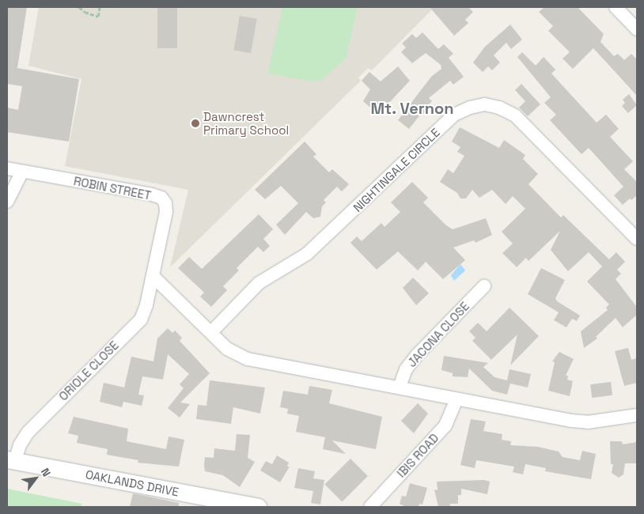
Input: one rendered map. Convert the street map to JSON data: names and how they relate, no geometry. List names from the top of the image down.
{
  "streets": {
    "street": [
      "NIGHTINGALE CIRCLE",
      "ROBIN STREET",
      "JACONA CLOSE",
      "ORIOLE CLOSE",
      "IBIS ROAD",
      "OAKLANDS DRIVE"
    ]
  },
  "crossings": [
    ["ROBIN STREET", "ORIOLE CLOSE"],
    ["ORIOLE CLOSE", "OAKLANDS DRIVE"]
  ],
  "districts": ["Mt. Vernon"],
  "places": ["Dawncrest Primary School"],
  "north": "top right"
}
